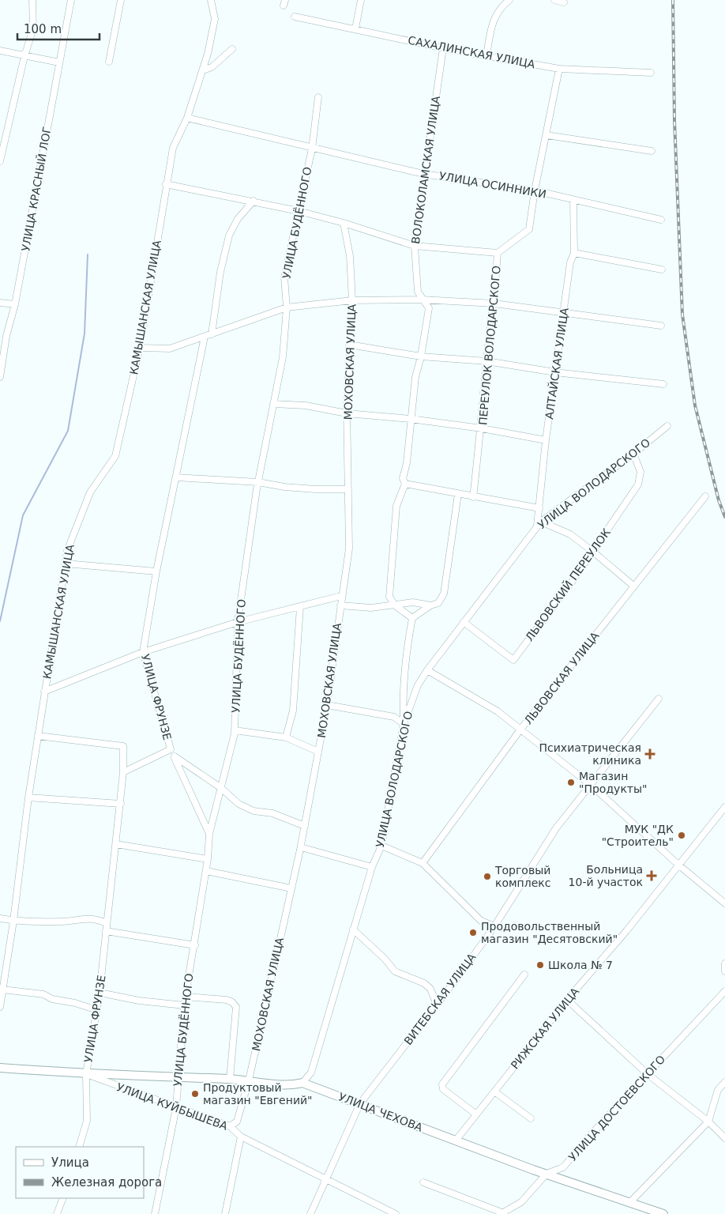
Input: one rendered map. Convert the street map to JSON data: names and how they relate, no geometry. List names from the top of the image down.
{
  "streets": {
    "street": [
      "САХАЛИНСКАЯ УЛИЦА",
      "ВОЛОКОЛАМСКАЯ УЛИЦА",
      "УЛИЦА ОСИННИКИ",
      "УЛИЦА КРАСНЫЙ ЛОГ",
      "УЛИЦА БУДЁННОГО",
      "КАМЫШАНСКАЯ УЛИЦА",
      "ПЕРЕУЛОК ВОЛОДАРСКОГО",
      "МОХОВСКАЯ УЛИЦА",
      "АЛТАЙСКАЯ УЛИЦА",
      "УЛИЦА ВОЛОДАРСКОГО",
      "ЛЬВОВСКИЙ ПЕРЕУЛОК",
      "ЛЬВОВСКАЯ УЛИЦА",
      "УЛИЦА ФРУНЗЕ",
      "ВИТЕБСКАЯ УЛИЦА",
      "РИЖСКАЯ УЛИЦА",
      "УЛИЦА КУЙБЫШЕВА",
      "УЛИЦА ДОСТОЕВСКОГО",
      "УЛИЦА ЧЕХОВА"
    ]
  },
  "crossings": [
    ["САХАЛИНСКАЯ УЛИЦА", "ВОЛОКОЛАМСКАЯ УЛИЦА"],
    ["САХАЛИНСКАЯ УЛИЦА", "ПЕРЕУЛОК ВОЛОДАРСКОГО"],
    ["ВОЛОКОЛАМСКАЯ УЛИЦА", "УЛИЦА ОСИННИКИ"],
    ["УЛИЦА ОСИННИКИ", "УЛИЦА БУДЁННОГО"],
    ["УЛИЦА ОСИННИКИ", "КАМЫШАНСКАЯ УЛИЦА"],
    ["УЛИЦА ОСИННИКИ", "ПЕРЕУЛОК ВОЛОДАРСКОГО"],
    ["УЛИЦА ОСИННИКИ", "АЛТАЙСКАЯ УЛИЦА"],
    ["УЛИЦА БУДЁННОГО", "УЛИЦА КУЙБЫШЕВА"],
    ["УЛИЦА БУДЁННОГО", "УЛИЦА ЧЕХОВА"],
    ["МОХОВСКАЯ УЛИЦА", "УЛИЦА КУЙБЫШЕВА"],
    ["МОХОВСКАЯ УЛИЦА", "УЛИЦА ЧЕХОВА"],
    ["АЛТАЙСКАЯ УЛИЦА", "УЛИЦА ВОЛОДАРСКОГО"],
    ["УЛИЦА ВОЛОДАРСКОГО", "ЛЬВОВСКИЙ ПЕРЕУЛОК"],
    ["УЛИЦА ВОЛОДАРСКОГО", "УЛИЦА ЧЕХОВА"],
    ["УЛИЦА ФРУНЗЕ", "УЛИЦА КУЙБЫШЕВА"],
    ["УЛИЦА ФРУНЗЕ", "УЛИЦА ЧЕХОВА"],
    ["ВИТЕБСКАЯ УЛИЦА", "УЛИЦА КУЙБЫШЕВА"],
    ["ВИТЕБСКАЯ УЛИЦА", "УЛИЦА ЧЕХОВА"],
    ["РИЖСКАЯ УЛИЦА", "УЛИЦА ЧЕХОВА"],
    ["УЛИЦА КУЙБЫШЕВА", "УЛИЦА ЧЕХОВА"],
    ["УЛИЦА ДОСТОЕВСКОГО", "УЛИЦА ЧЕХОВА"]
  ],
  "places": {
    "health": ["Психиатрическая клиника", "Больница 10-й участок"],
    "other": [
      "Магазин \"Продукты\"",
      "МУК \"ДК \"Строитель\"",
      "Торговый комплекс",
      "Продовольственный магазин \"Деcятовский\"",
      "Школа № 7",
      "Продуктовый магазин \"Евгений\""
    ]
  },
  "legend": ["Улица", "Железная дорога"],
  "scale_bar": "100 m"
}
